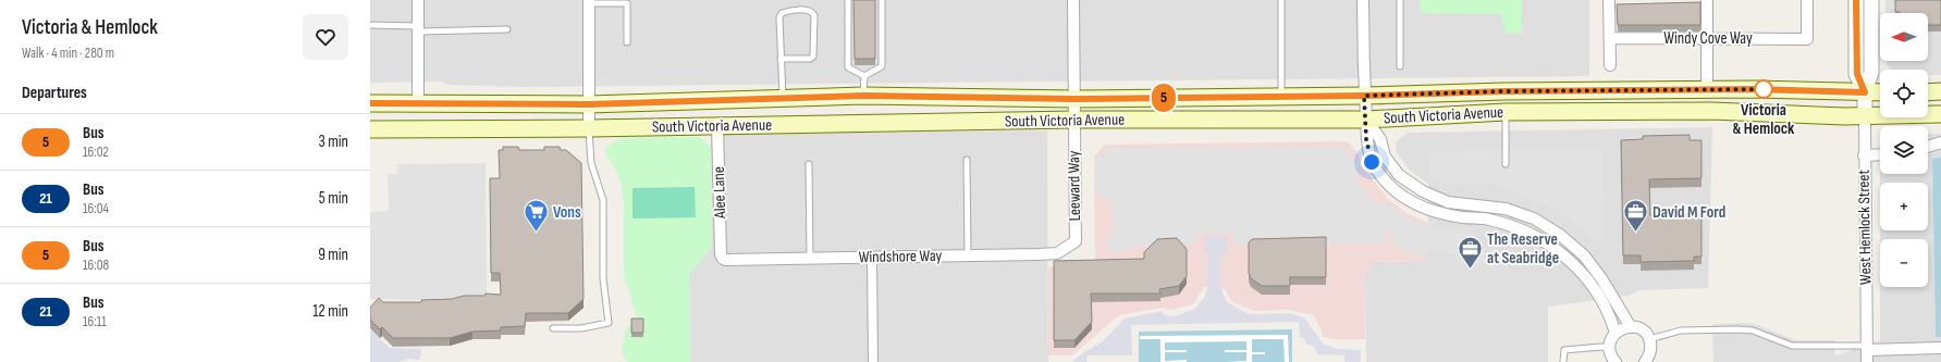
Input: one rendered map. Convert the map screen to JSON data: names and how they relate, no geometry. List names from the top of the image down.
{
  "streets": {
    "main road": ["South Victoria Avenue"],
    "street": [
      "Windy Cove Way",
      "Leeward Way",
      "Alee Lane",
      "West Hemlock Street",
      "Windshore Way"
    ]
  },
  "crossings": [
    ["South Victoria Avenue", "Leeward Way"],
    ["South Victoria Avenue", "Alee Lane"],
    ["South Victoria Avenue", "West Hemlock Street"],
    ["Leeward Way", "Windshore Way"],
    ["Alee Lane", "Windshore Way"]
  ],
  "places": {
    "other": ["Victoria & Hemlock"],
    "supermarket": ["Vons"],
    "office": ["David M Ford", "The Reserve at Seabridge"]
  },
  "lines": ["bus line 5"],
  "north": "left",
  "page": {
    "heading": [
      ["Victoria & Hemlock", "Walk · 4 min · 280 m"],
      "Departures"
    ],
    "on_map": "5",
    "map_buttons": ["+", "−"],
    "list": [
      {
        "mark": "5",
        "name": "Bus",
        "note": "16:02",
        "value": "3 min"
      },
      {
        "mark": "21",
        "name": "Bus",
        "note": "16:04",
        "value": "5 min"
      },
      {
        "mark": "5",
        "name": "Bus",
        "note": "16:08",
        "value": "9 min"
      },
      {
        "mark": "21",
        "name": "Bus",
        "note": "16:11",
        "value": "12 min"
      }
    ]
  }
}
